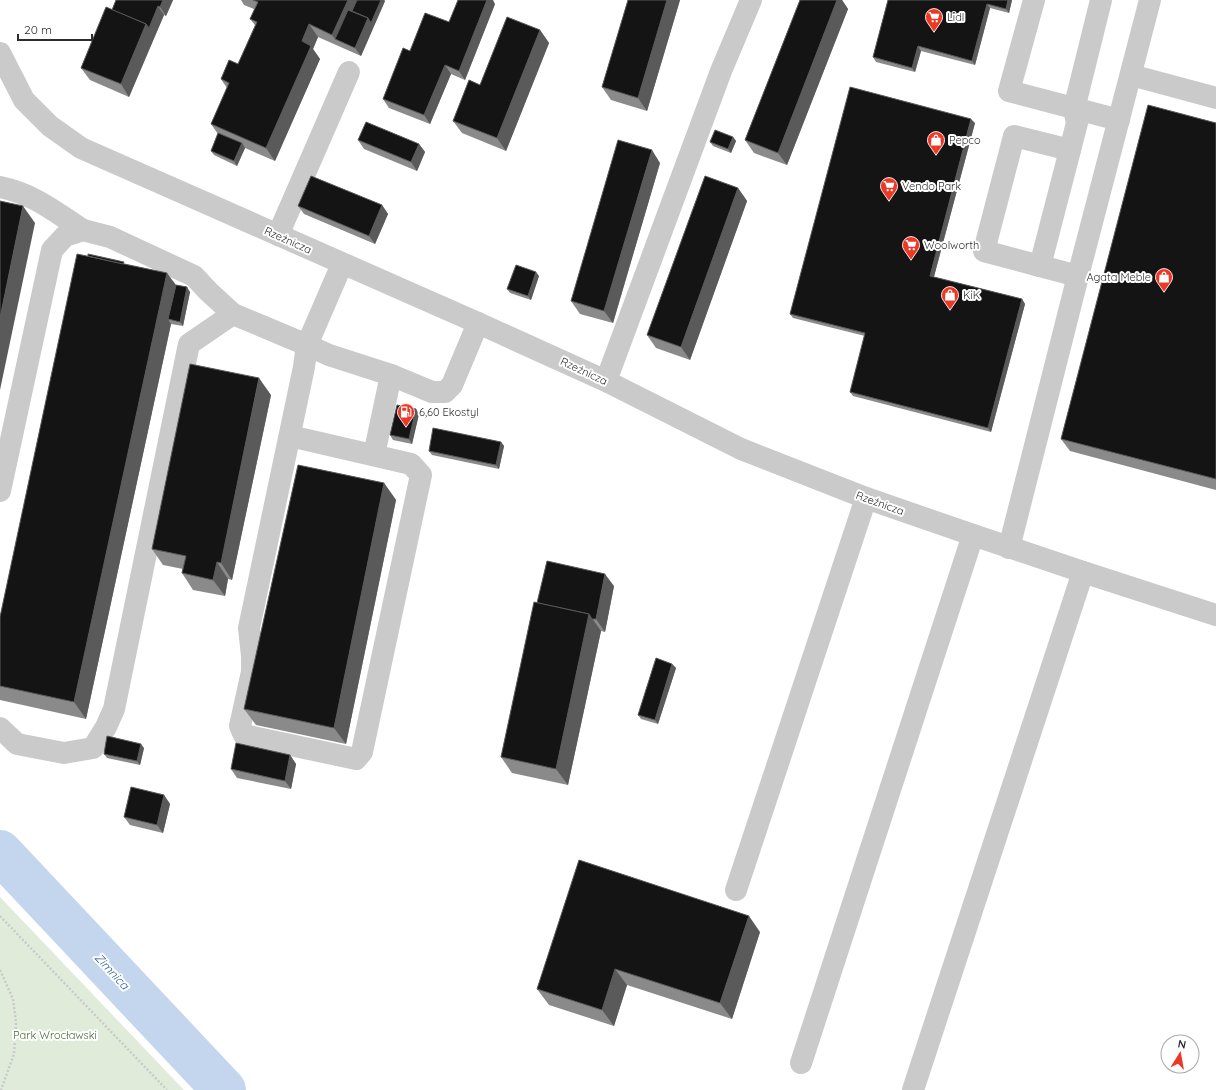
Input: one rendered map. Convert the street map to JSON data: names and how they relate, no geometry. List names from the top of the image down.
{
  "streets": {
    "street": ["Rzeźnicza"]
  },
  "water": ["Zimnica"],
  "parks": ["Park Wrocławski"],
  "places": {
    "supermarket": ["Lidl", "Vendo Park", "Woolworth"],
    "shop": ["Pepco", "Agata Meble", "KiK"],
    "fuel station": ["6,60 Ekostyl"]
  },
  "scale_bar": "20 m",
  "north": "top"
}
